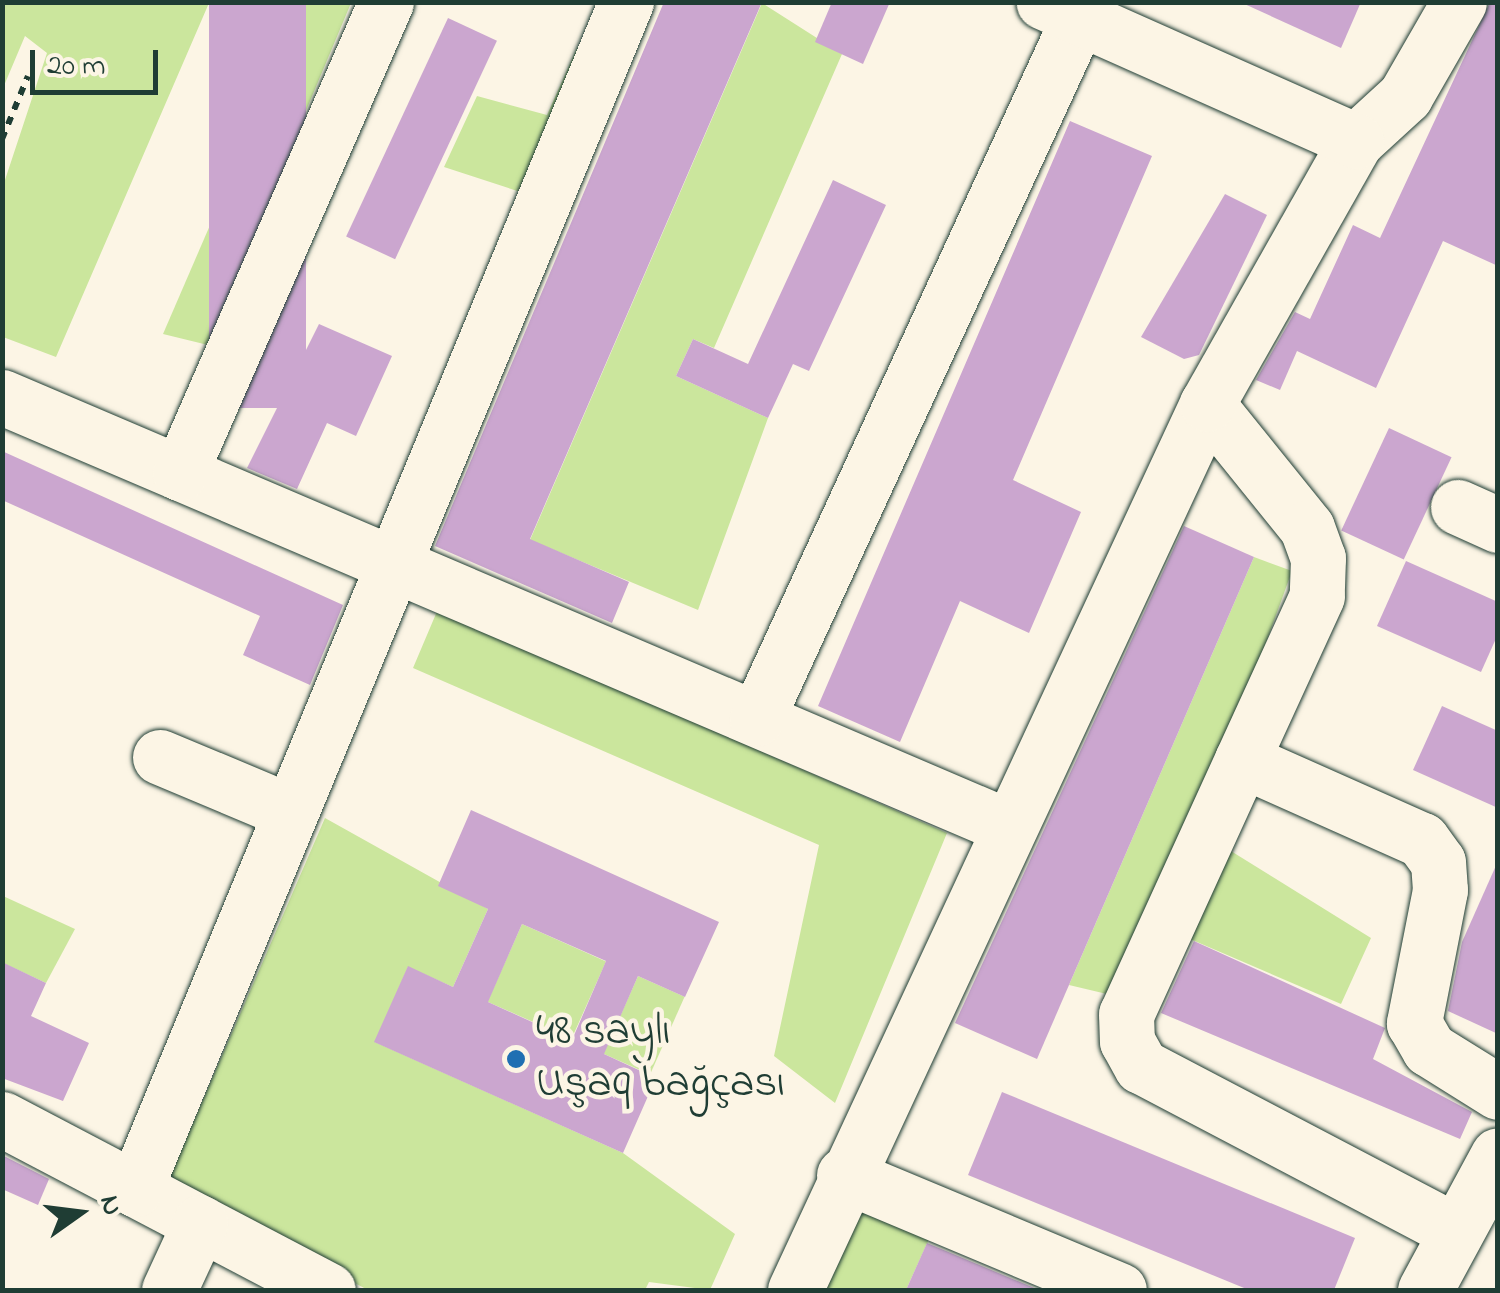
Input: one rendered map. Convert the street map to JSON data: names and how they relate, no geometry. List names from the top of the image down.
{
  "places": ["48 saylı Uşaq bağçası"],
  "scale_bar": "20 m",
  "north": "right"
}
